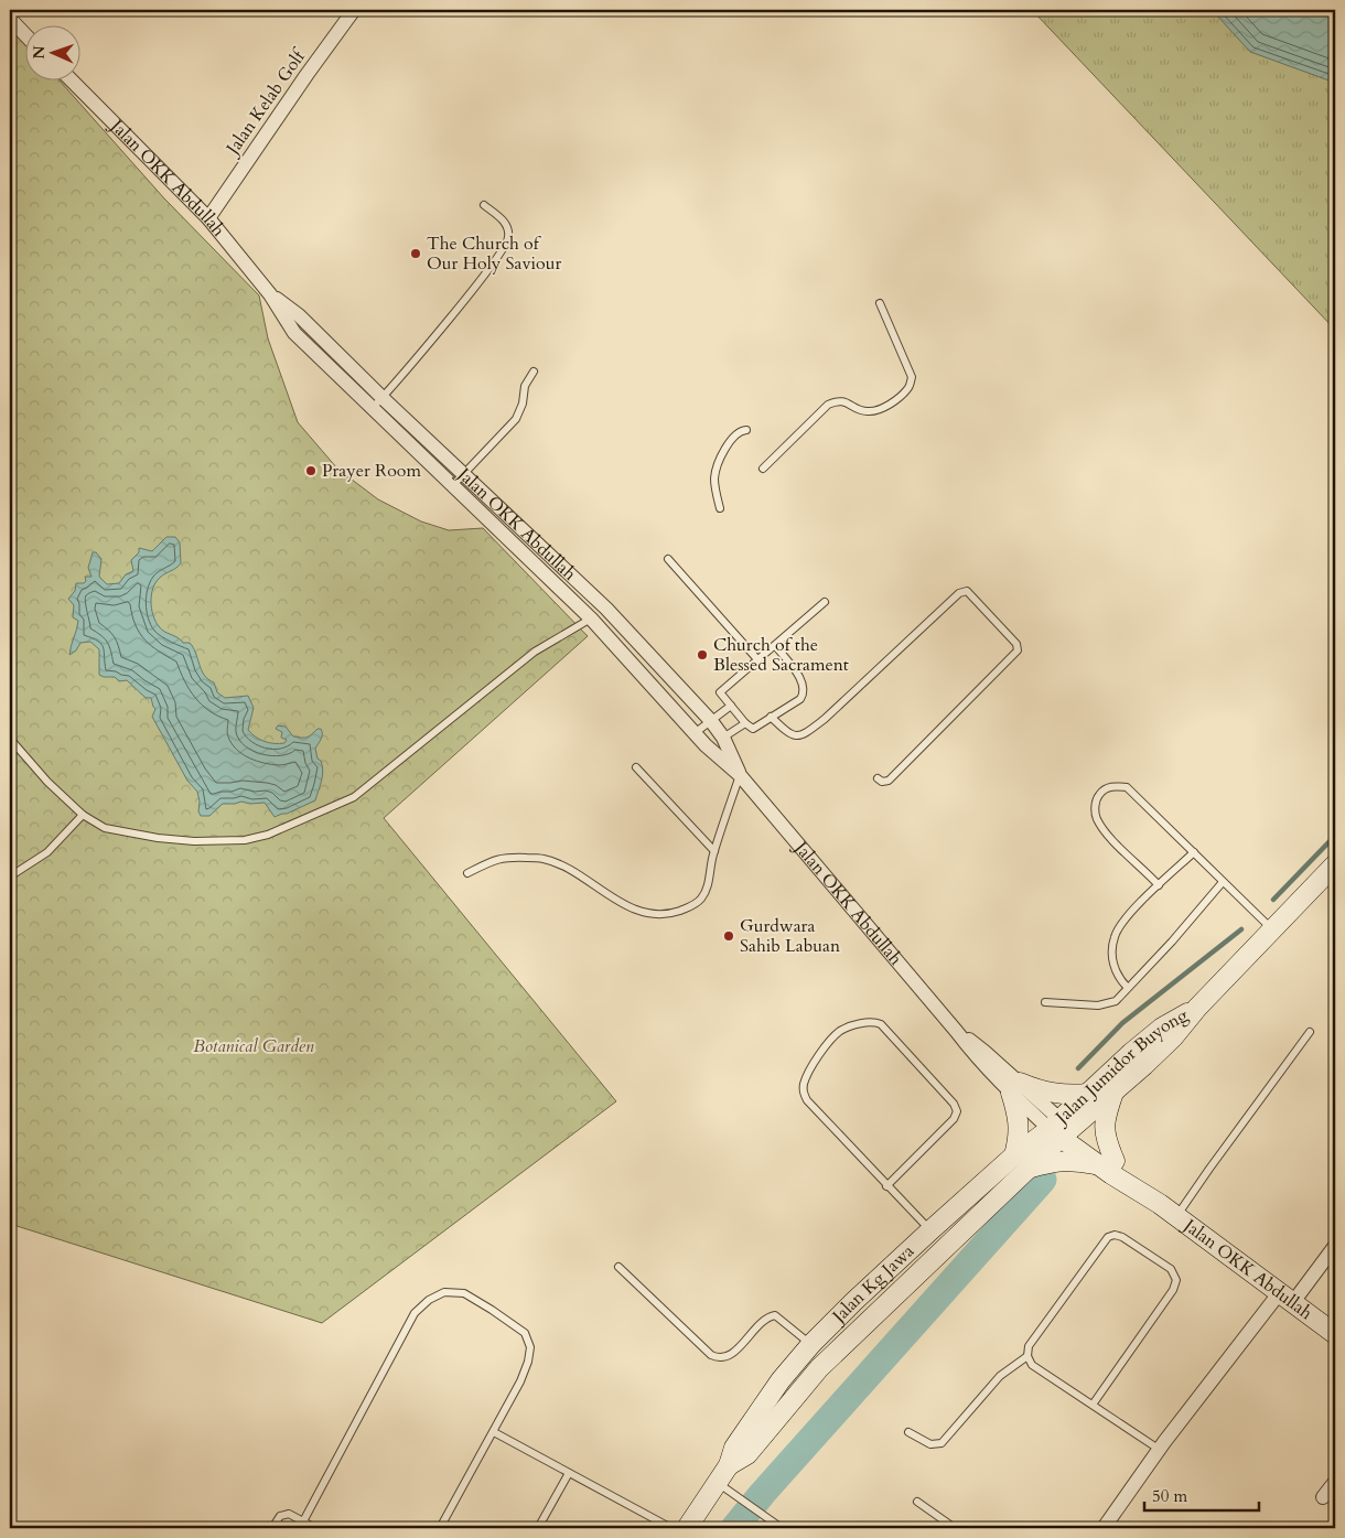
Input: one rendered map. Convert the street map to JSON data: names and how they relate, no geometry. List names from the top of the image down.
{
  "streets": {
    "main road": ["Jalan OKK Abdullah", "Jalan Jumidor Buyong", "Jalan Kg Jawa"],
    "street": ["Jalan Kelab Golf"]
  },
  "crossings": [
    ["Jalan Kelab Golf", "Jalan OKK Abdullah"],
    ["Jalan OKK Abdullah", "Jalan Jumidor Buyong"],
    ["Jalan OKK Abdullah", "Jalan Kg Jawa"],
    ["Jalan Jumidor Buyong", "Jalan Kg Jawa"]
  ],
  "parks": ["Botanical Garden"],
  "places": [
    "The Church of Our Holy Saviour",
    "Prayer Room",
    "Church of the Blessed Sacrament",
    "Gurdwara Sahib Labuan"
  ],
  "scale_bar": "50 m",
  "north": "left"
}
